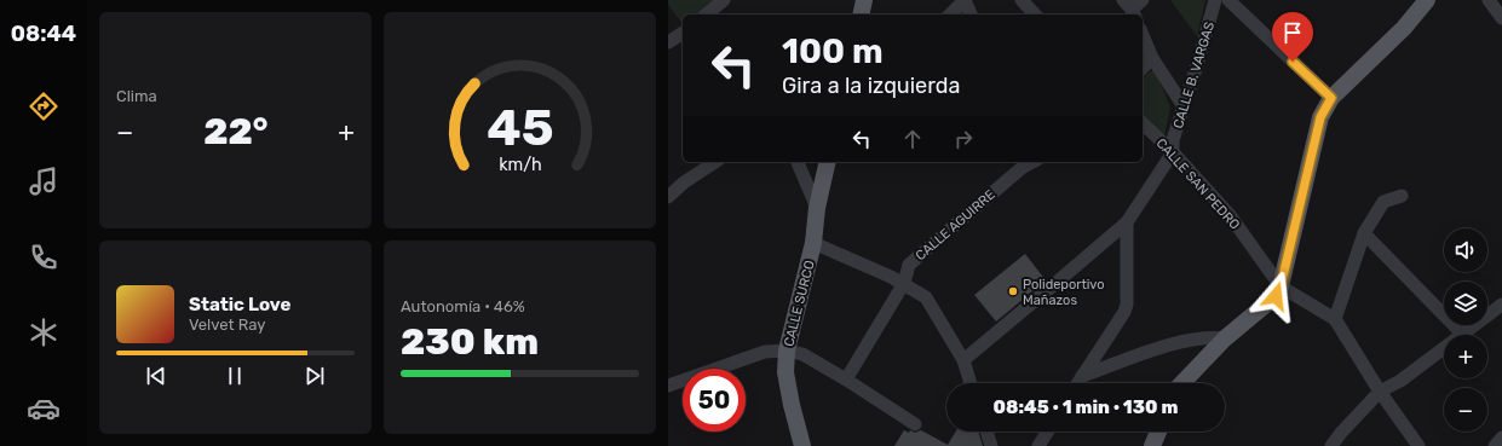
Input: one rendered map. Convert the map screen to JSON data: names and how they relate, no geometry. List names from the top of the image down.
{
  "streets": {
    "main road": ["CALLE SURCO"],
    "street": ["CALLE B. VARGAS", "CALLE SAN PEDRO", "CALLE AGUIRRE"]
  },
  "crossings": [
    ["CALLE B. VARGAS", "CALLE SAN PEDRO"]
  ],
  "places": ["Polideportivo Mañazos"],
  "page": {
    "tabs": "08:44",
    "tile": [
      "Clima",
      ["Autonomía · 46%", "230 km"]
    ],
    "turn": ["100 m", "Gira a la izquierda"],
    "heat": ["−", "22°", "+"],
    "map_buttons": ["+", "−"],
    "song": ["Static Love", "Velvet Ray"],
    "limit": "50",
    "trip": "08:45 · 1 min · 130 m",
    "gauge": ["45", "km/h"]
  }
}
